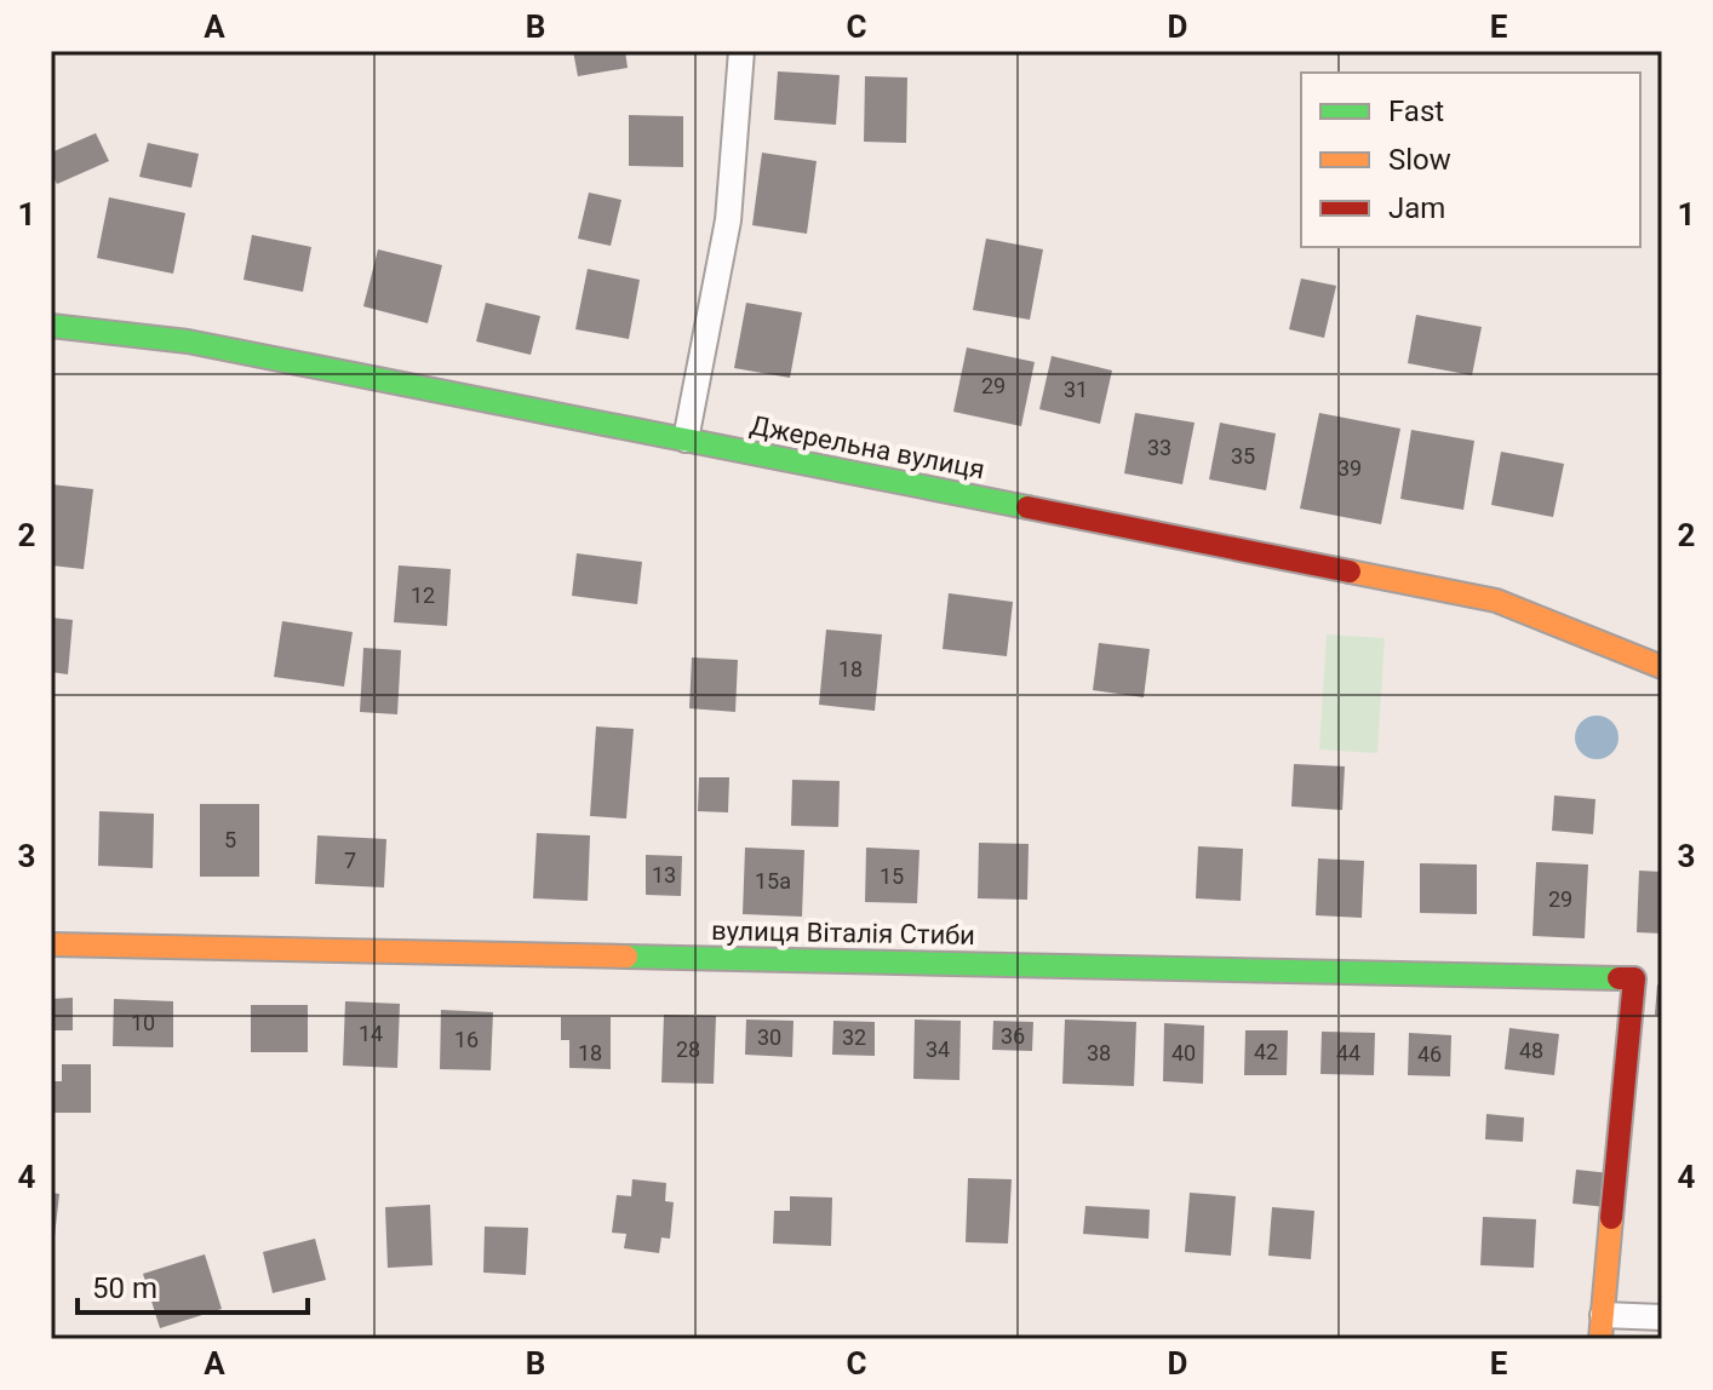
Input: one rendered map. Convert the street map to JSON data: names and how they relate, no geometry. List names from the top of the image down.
{
  "streets": {
    "street": ["Джерельна вулиця", "вулиця Віталія Стиби"]
  },
  "house_numbers": [
    "29",
    "31",
    "33",
    "35",
    "39",
    "12",
    "18",
    "5",
    "7",
    "13",
    "15",
    "15а",
    "29",
    "10",
    "14",
    "36",
    "30",
    "32",
    "16",
    "28",
    "34",
    "48",
    "42",
    "18",
    "38",
    "40",
    "44",
    "46"
  ],
  "legend": ["Fast", "Slow", "Jam"],
  "scale_bar": "50 m",
  "grid": {
    "columns": [
      "A",
      "B",
      "C",
      "D",
      "E"
    ],
    "rows": [
      "1",
      "2",
      "3",
      "4"
    ]
  }
}
